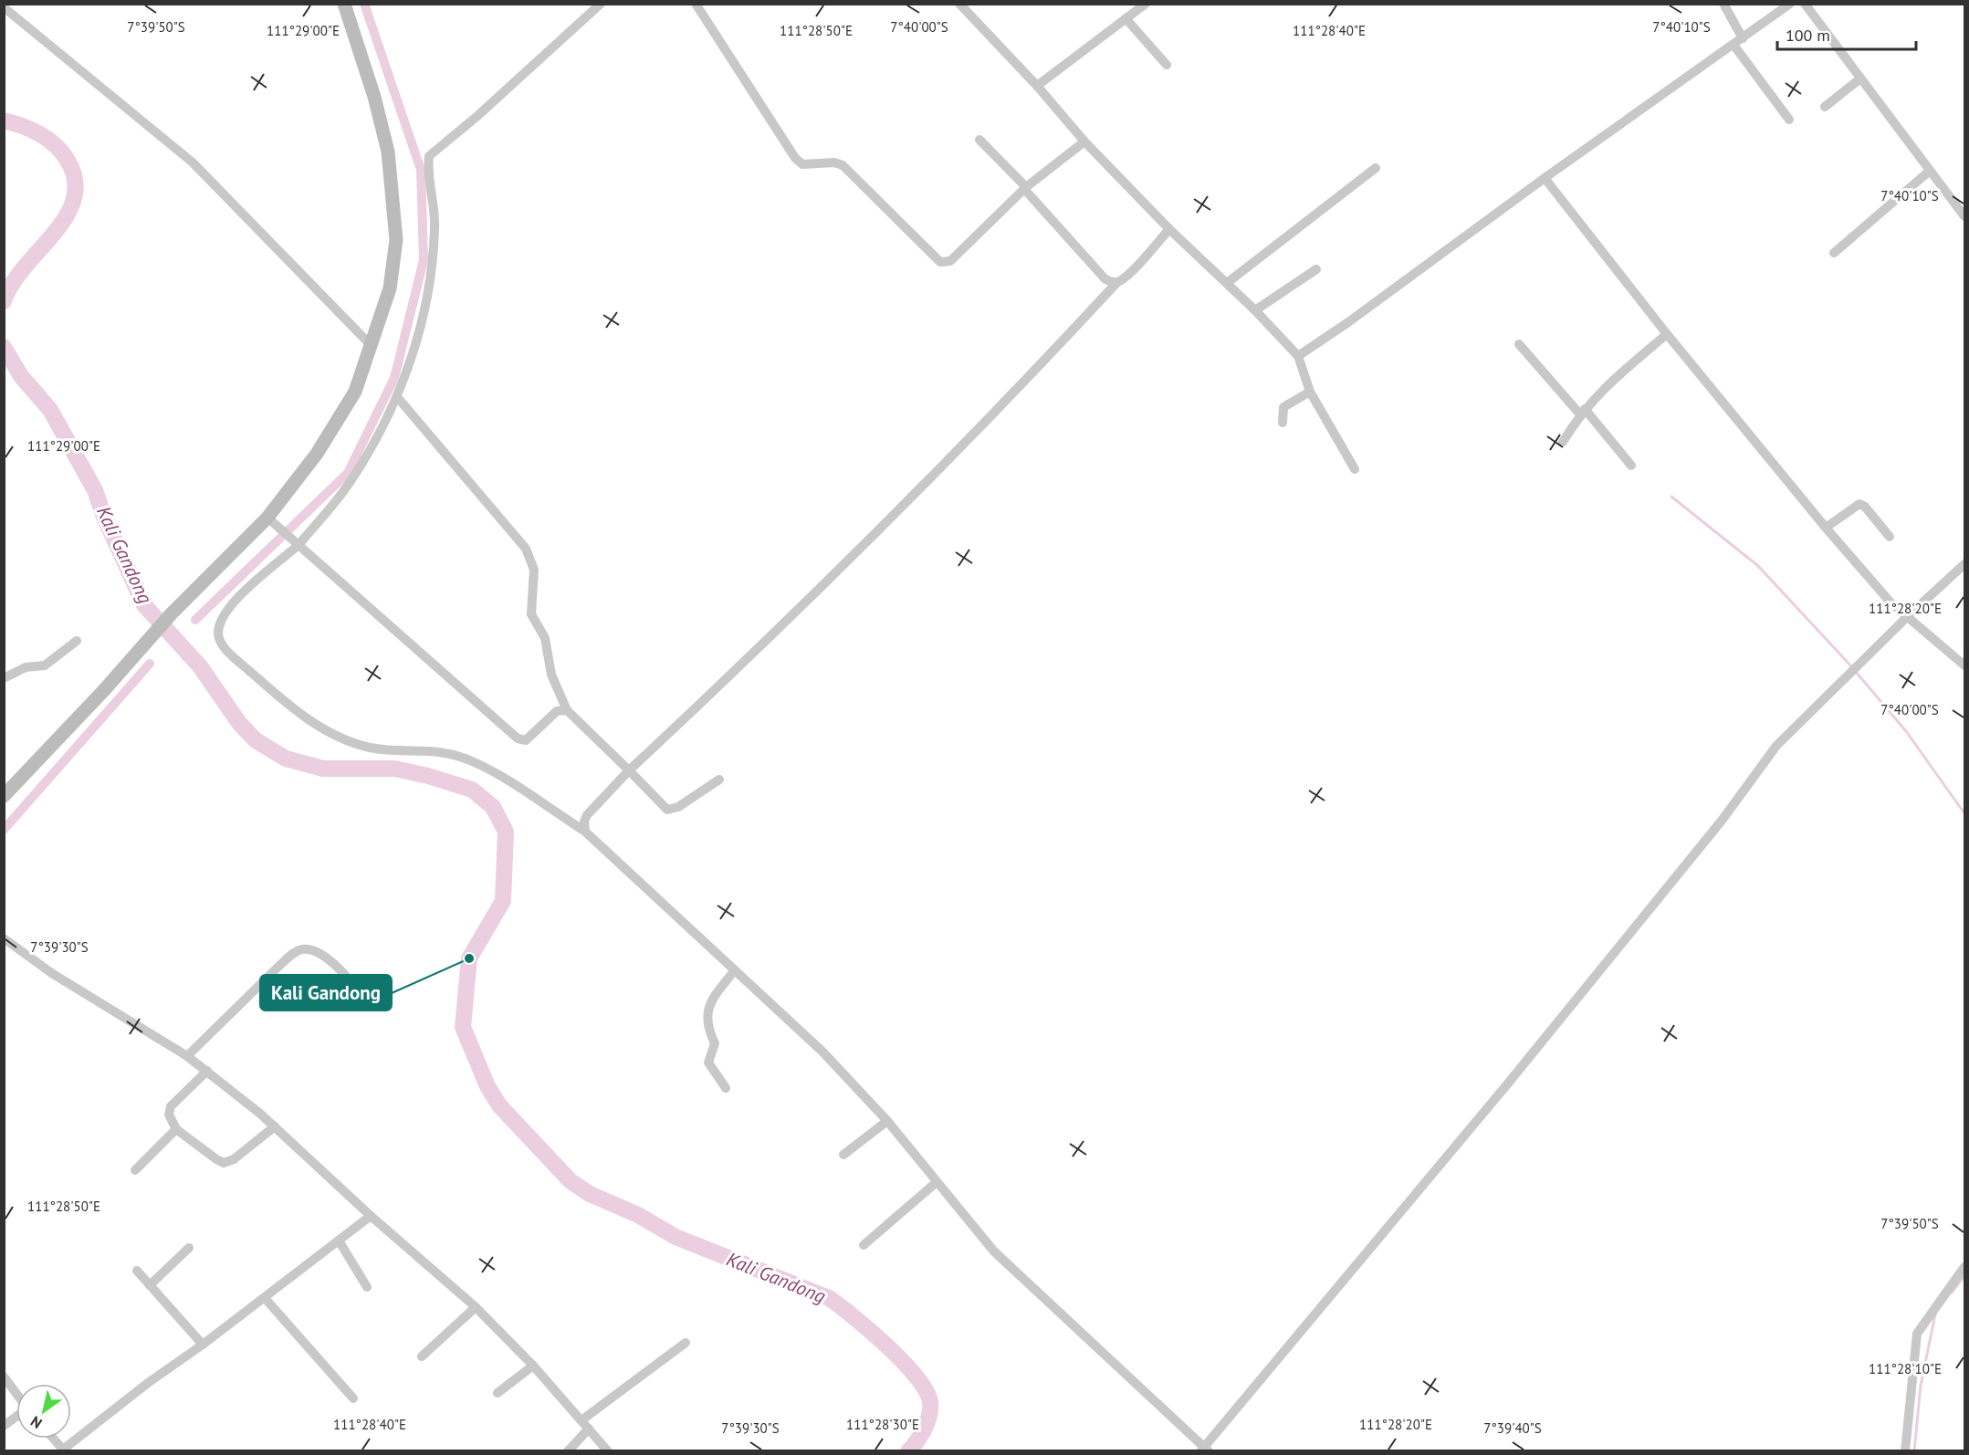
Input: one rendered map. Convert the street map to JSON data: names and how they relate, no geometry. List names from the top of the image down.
{
  "water": ["Kali Gandong"],
  "places": ["Kali Gandong"],
  "scale_bar": "100 m",
  "north": "bottom left",
  "coordinates": [
    "7°39'50\"S",
    "7°40'00\"S",
    "7°40'10\"S",
    "111°29'00\"E",
    "111°28'50\"E",
    "111°28'40\"E",
    "111°28'20\"E",
    "7°39'30\"S",
    "111°28'10\"E",
    "111°28'30\"E",
    "7°39'40\"S"
  ]
}
